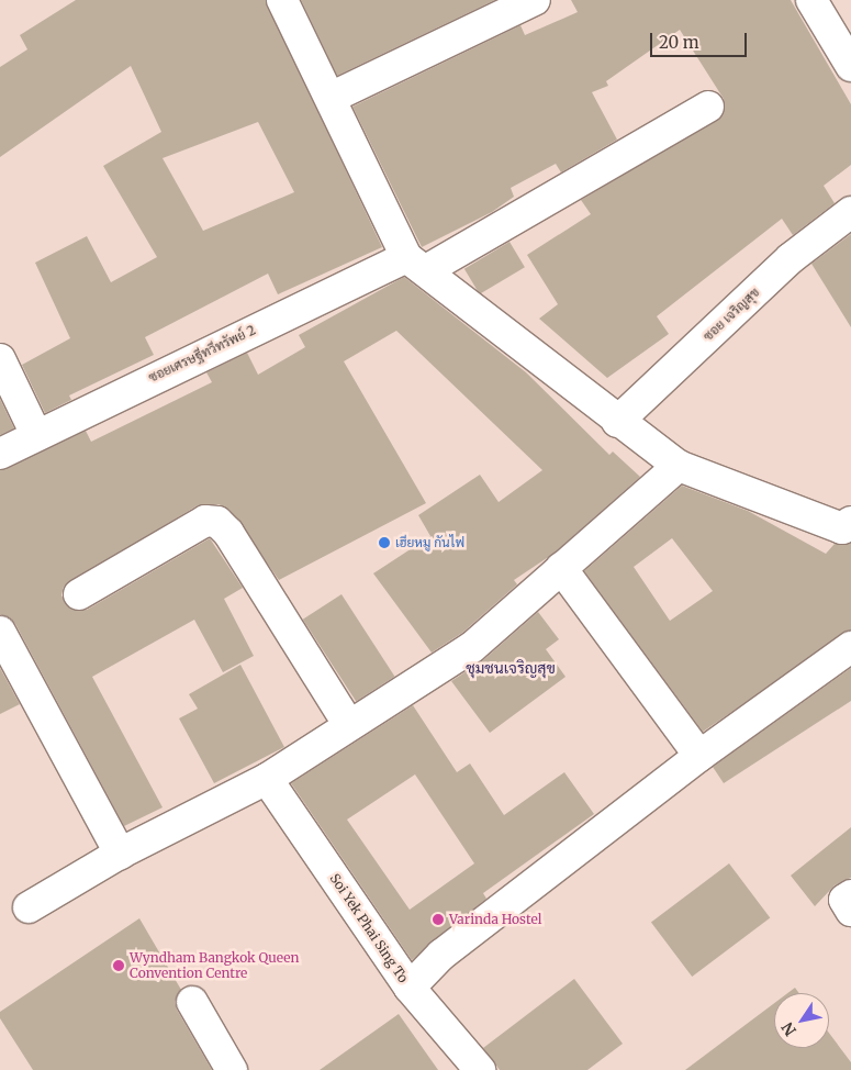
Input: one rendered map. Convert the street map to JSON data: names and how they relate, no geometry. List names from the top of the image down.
{
  "streets": {
    "street": ["ซอย เจริญสุข", "ซอยเศรษฐีทวีทรัพย์ 2", "Soi Yek Phai Sing To"]
  },
  "districts": ["ชุมชนเจริญสุข"],
  "places": ["เฮียหมู กันไฟ", "Varinda Hostel", "Wyndham Bangkok Queen Convention Centre"],
  "scale_bar": "20 m",
  "north": "bottom left"
}
